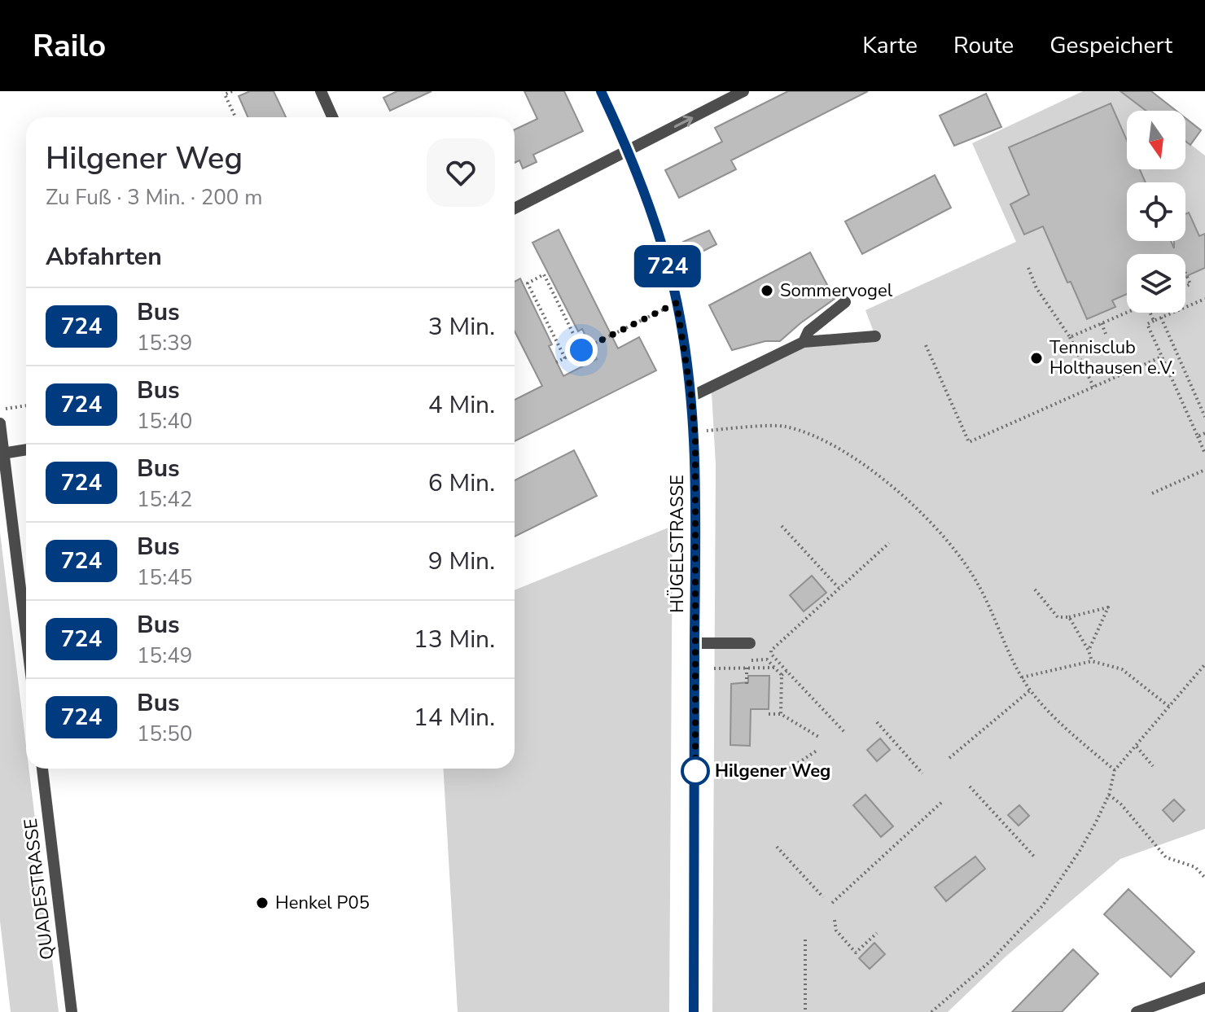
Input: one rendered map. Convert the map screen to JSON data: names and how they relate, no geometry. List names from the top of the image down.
{
  "streets": {
    "street": ["HÜGELSTRASSE", "QUADESTRASSE"]
  },
  "places": [
    "Sommervogel",
    "Tennisclub Holthausen e.V.",
    "Hilgener Weg",
    "Henkel P05"
  ],
  "lines": ["bus line 724"],
  "north": "bottom",
  "page": {
    "header": "Railo",
    "nav": ["Karte", "Route", "Gespeichert"],
    "on_map": "724",
    "heading": [
      ["Hilgener Weg", "Zu Fuß · 3 Min. · 200 m"],
      "Abfahrten"
    ],
    "list": [
      {
        "mark": "724",
        "name": "Bus",
        "note": "15:39",
        "value": "3 Min."
      },
      {
        "mark": "724",
        "name": "Bus",
        "note": "15:40",
        "value": "4 Min."
      },
      {
        "mark": "724",
        "name": "Bus",
        "note": "15:42",
        "value": "6 Min."
      },
      {
        "mark": "724",
        "name": "Bus",
        "note": "15:45",
        "value": "9 Min."
      },
      {
        "mark": "724",
        "name": "Bus",
        "note": "15:49",
        "value": "13 Min."
      },
      {
        "mark": "724",
        "name": "Bus",
        "note": "15:50",
        "value": "14 Min."
      }
    ]
  }
}
